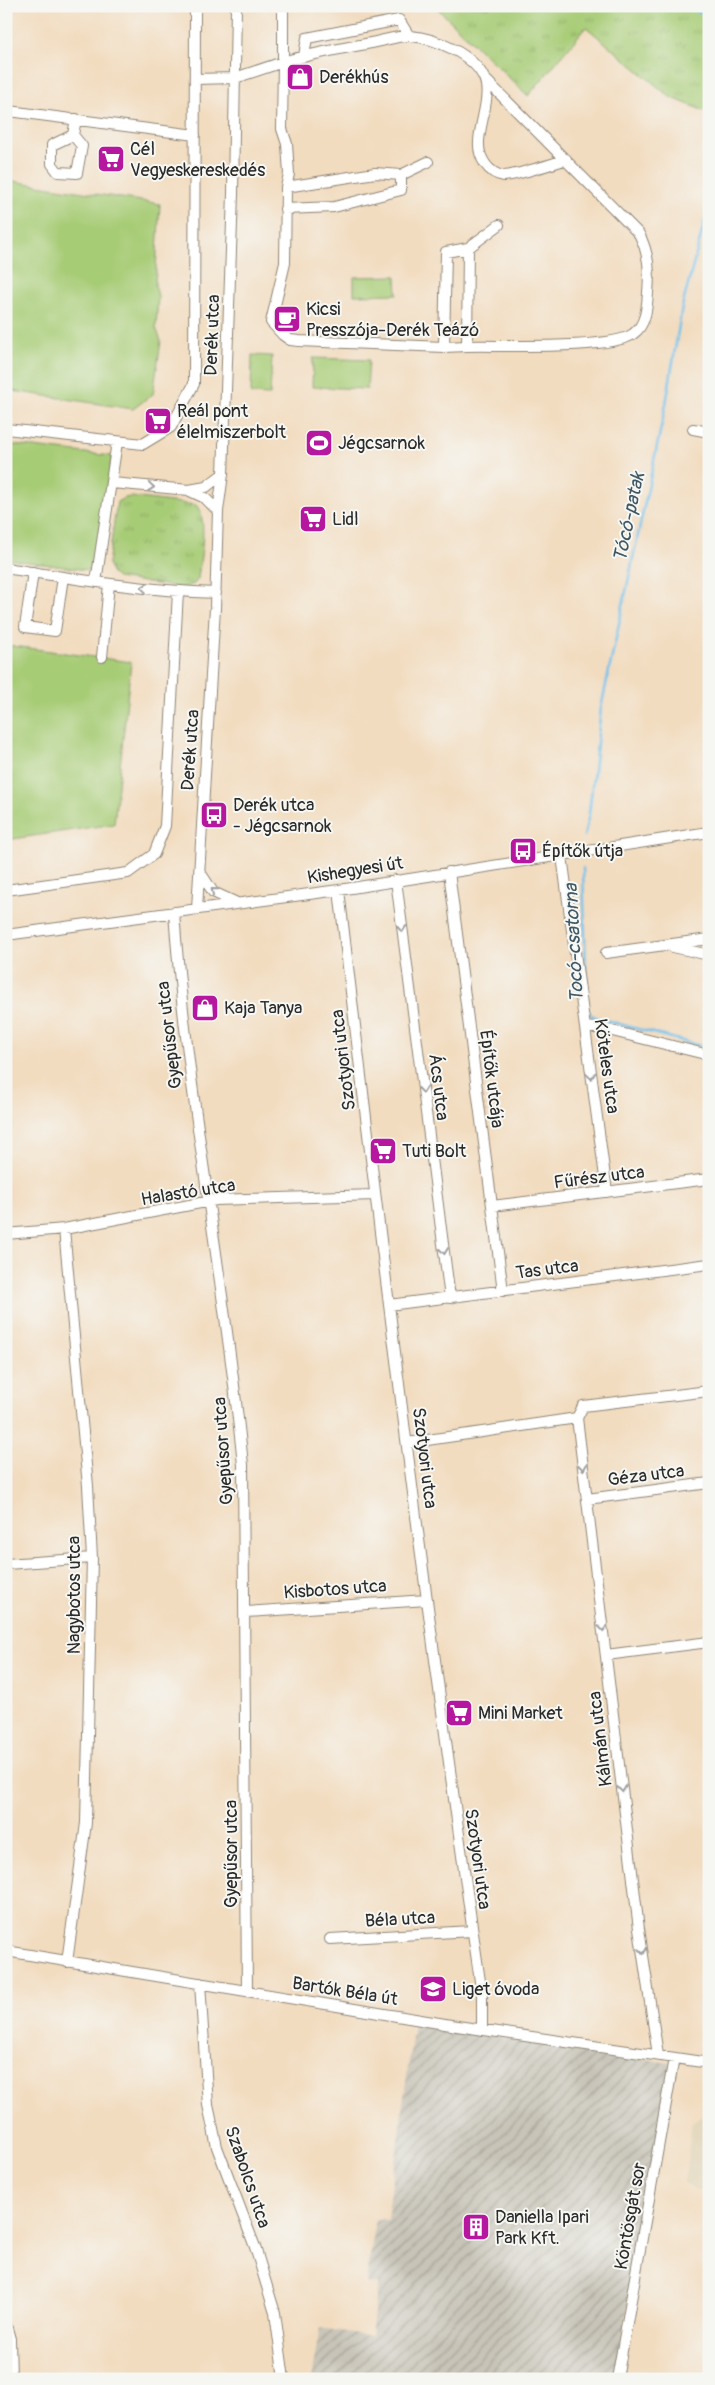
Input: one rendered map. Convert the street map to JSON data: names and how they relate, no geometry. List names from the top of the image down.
{
  "streets": {
    "street": [
      "Derék utca",
      "Kishegyesi út",
      "Gyepűsor utca",
      "Szotyori utca",
      "Köteles utca",
      "Építők utcája",
      "Ács utca",
      "Fűrész utca",
      "Halastó utca",
      "Tas utca",
      "Géza utca",
      "Kisbotos utca",
      "Nagybotos utca",
      "Kálmán utca",
      "Béla utca",
      "Bartók Béla út",
      "Szabolcs utca",
      "Köntösgát sor"
    ]
  },
  "crossings": [
    ["Derék utca", "Kishegyesi út"],
    ["Kishegyesi út", "Gyepűsor utca"],
    ["Kishegyesi út", "Szotyori utca"],
    ["Kishegyesi út", "Köteles utca"],
    ["Kishegyesi út", "Építők utcája"],
    ["Kishegyesi út", "Ács utca"],
    ["Gyepűsor utca", "Halastó utca"],
    ["Gyepűsor utca", "Kisbotos utca"],
    ["Gyepűsor utca", "Bartók Béla út"],
    ["Szotyori utca", "Halastó utca"],
    ["Szotyori utca", "Tas utca"],
    ["Szotyori utca", "Kisbotos utca"],
    ["Szotyori utca", "Béla utca"],
    ["Szotyori utca", "Bartók Béla út"],
    ["Köteles utca", "Fűrész utca"],
    ["Építők utcája", "Fűrész utca"],
    ["Építők utcája", "Tas utca"],
    ["Ács utca", "Tas utca"],
    ["Halastó utca", "Nagybotos utca"],
    ["Géza utca", "Kálmán utca"],
    ["Nagybotos utca", "Bartók Béla út"],
    ["Kálmán utca", "Bartók Béla út"],
    ["Bartók Béla út", "Szabolcs utca"],
    ["Bartók Béla út", "Köntösgát sor"]
  ],
  "one_way": ["Köteles utca", "Ács utca", "Kálmán utca"],
  "water": ["Tócó-patak", "Tocó-csatorna"],
  "places": {
    "shop": ["Derékhús", "Kaja Tanya"],
    "supermarket": [
      "Cél Vegyeskereskedés",
      "Reál pont élelmiszerbolt",
      "Lidl",
      "Tuti Bolt",
      "Mini Market"
    ],
    "cafe": ["Kicsi Presszója-Derék Teázó"],
    "sports": ["Jégcsarnok"],
    "bus stop": ["Derék utca - Jégcsarnok", "Építők útja"],
    "school or university": ["Liget óvoda"],
    "building": ["Daniella Ipari Park Kft."]
  }
}
